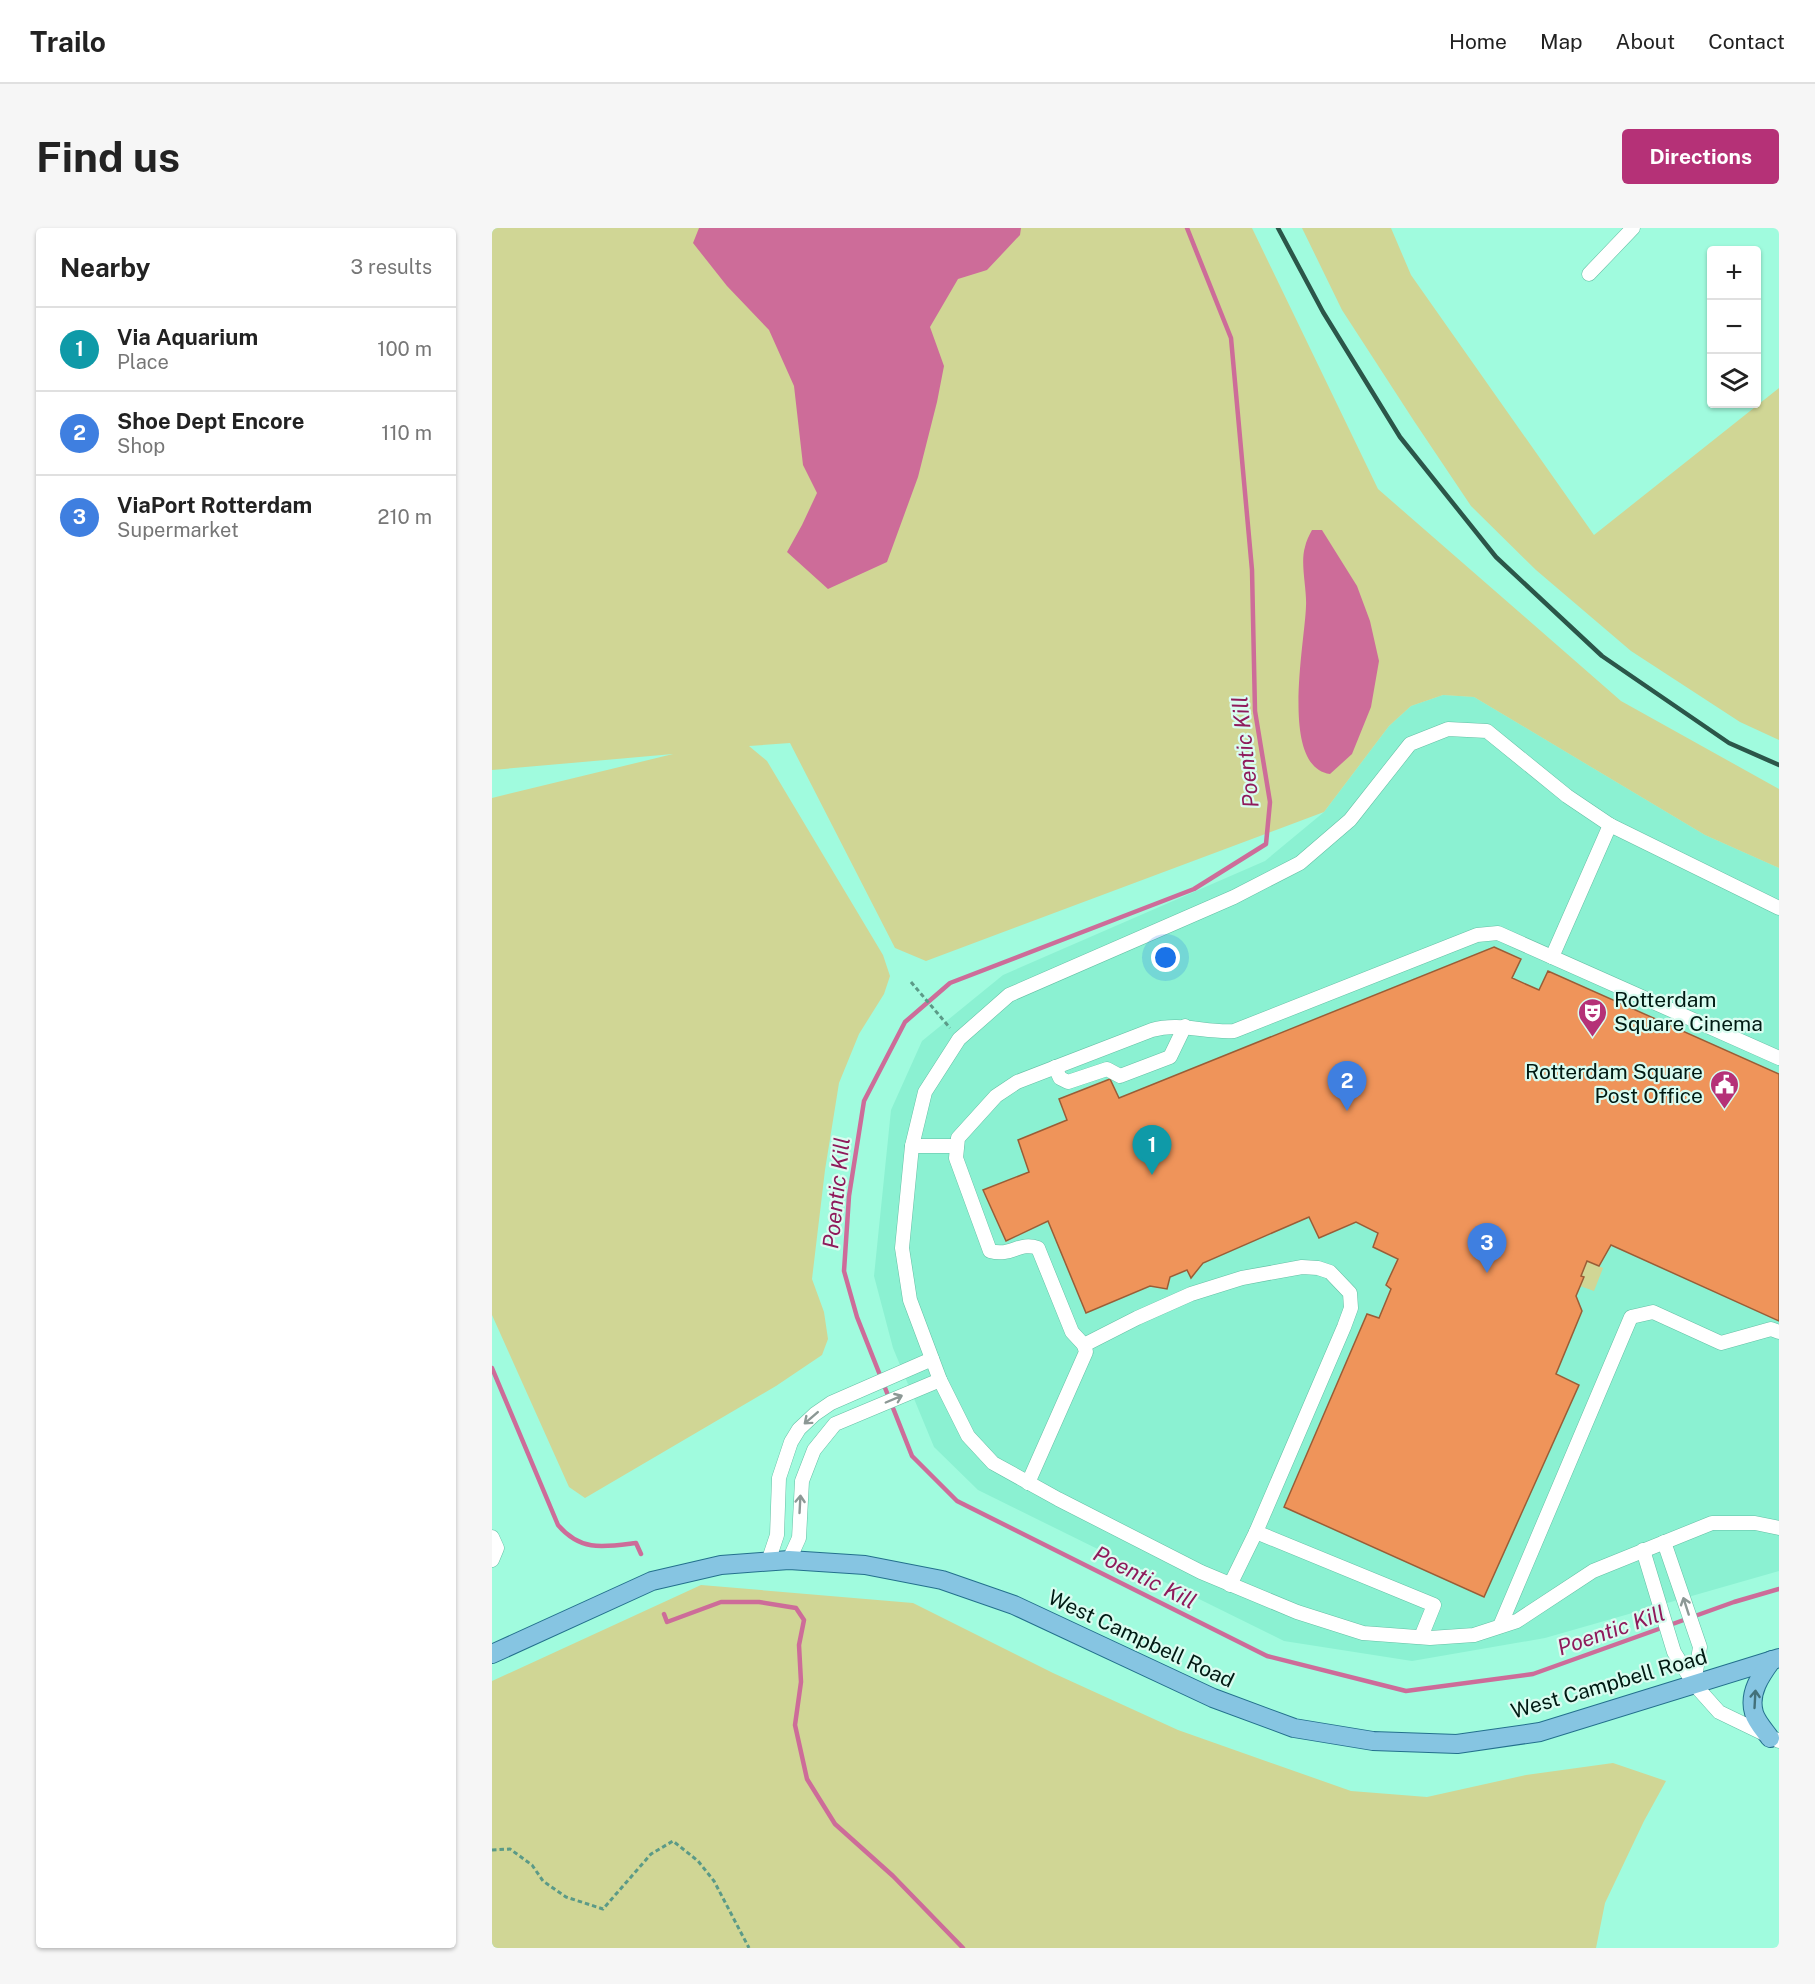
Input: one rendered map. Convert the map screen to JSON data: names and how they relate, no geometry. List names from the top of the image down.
{
  "streets": {
    "main road": ["West Campbell Road"]
  },
  "water": ["Poentic Kill"],
  "places": {
    "theatre": ["Rotterdam Square Cinema"],
    "public building": ["Rotterdam Square Post Office"]
  },
  "page": {
    "header": "Trailo",
    "nav": [
      "Home",
      "Map",
      "About",
      "Contact"
    ],
    "buttons": "Directions",
    "title": "Find us",
    "heading": ["Nearby", "3 results"],
    "map_buttons": ["+", "−"],
    "list": [
      {
        "mark": "1",
        "name": "Via Aquarium",
        "note": "Place",
        "value": "100 m"
      },
      {
        "mark": "2",
        "name": "Shoe Dept Encore",
        "note": "Shop",
        "value": "110 m"
      },
      {
        "mark": "3",
        "name": "ViaPort Rotterdam",
        "note": "Supermarket",
        "value": "210 m"
      }
    ],
    "pins": ["2", "1", "3"]
  }
}
